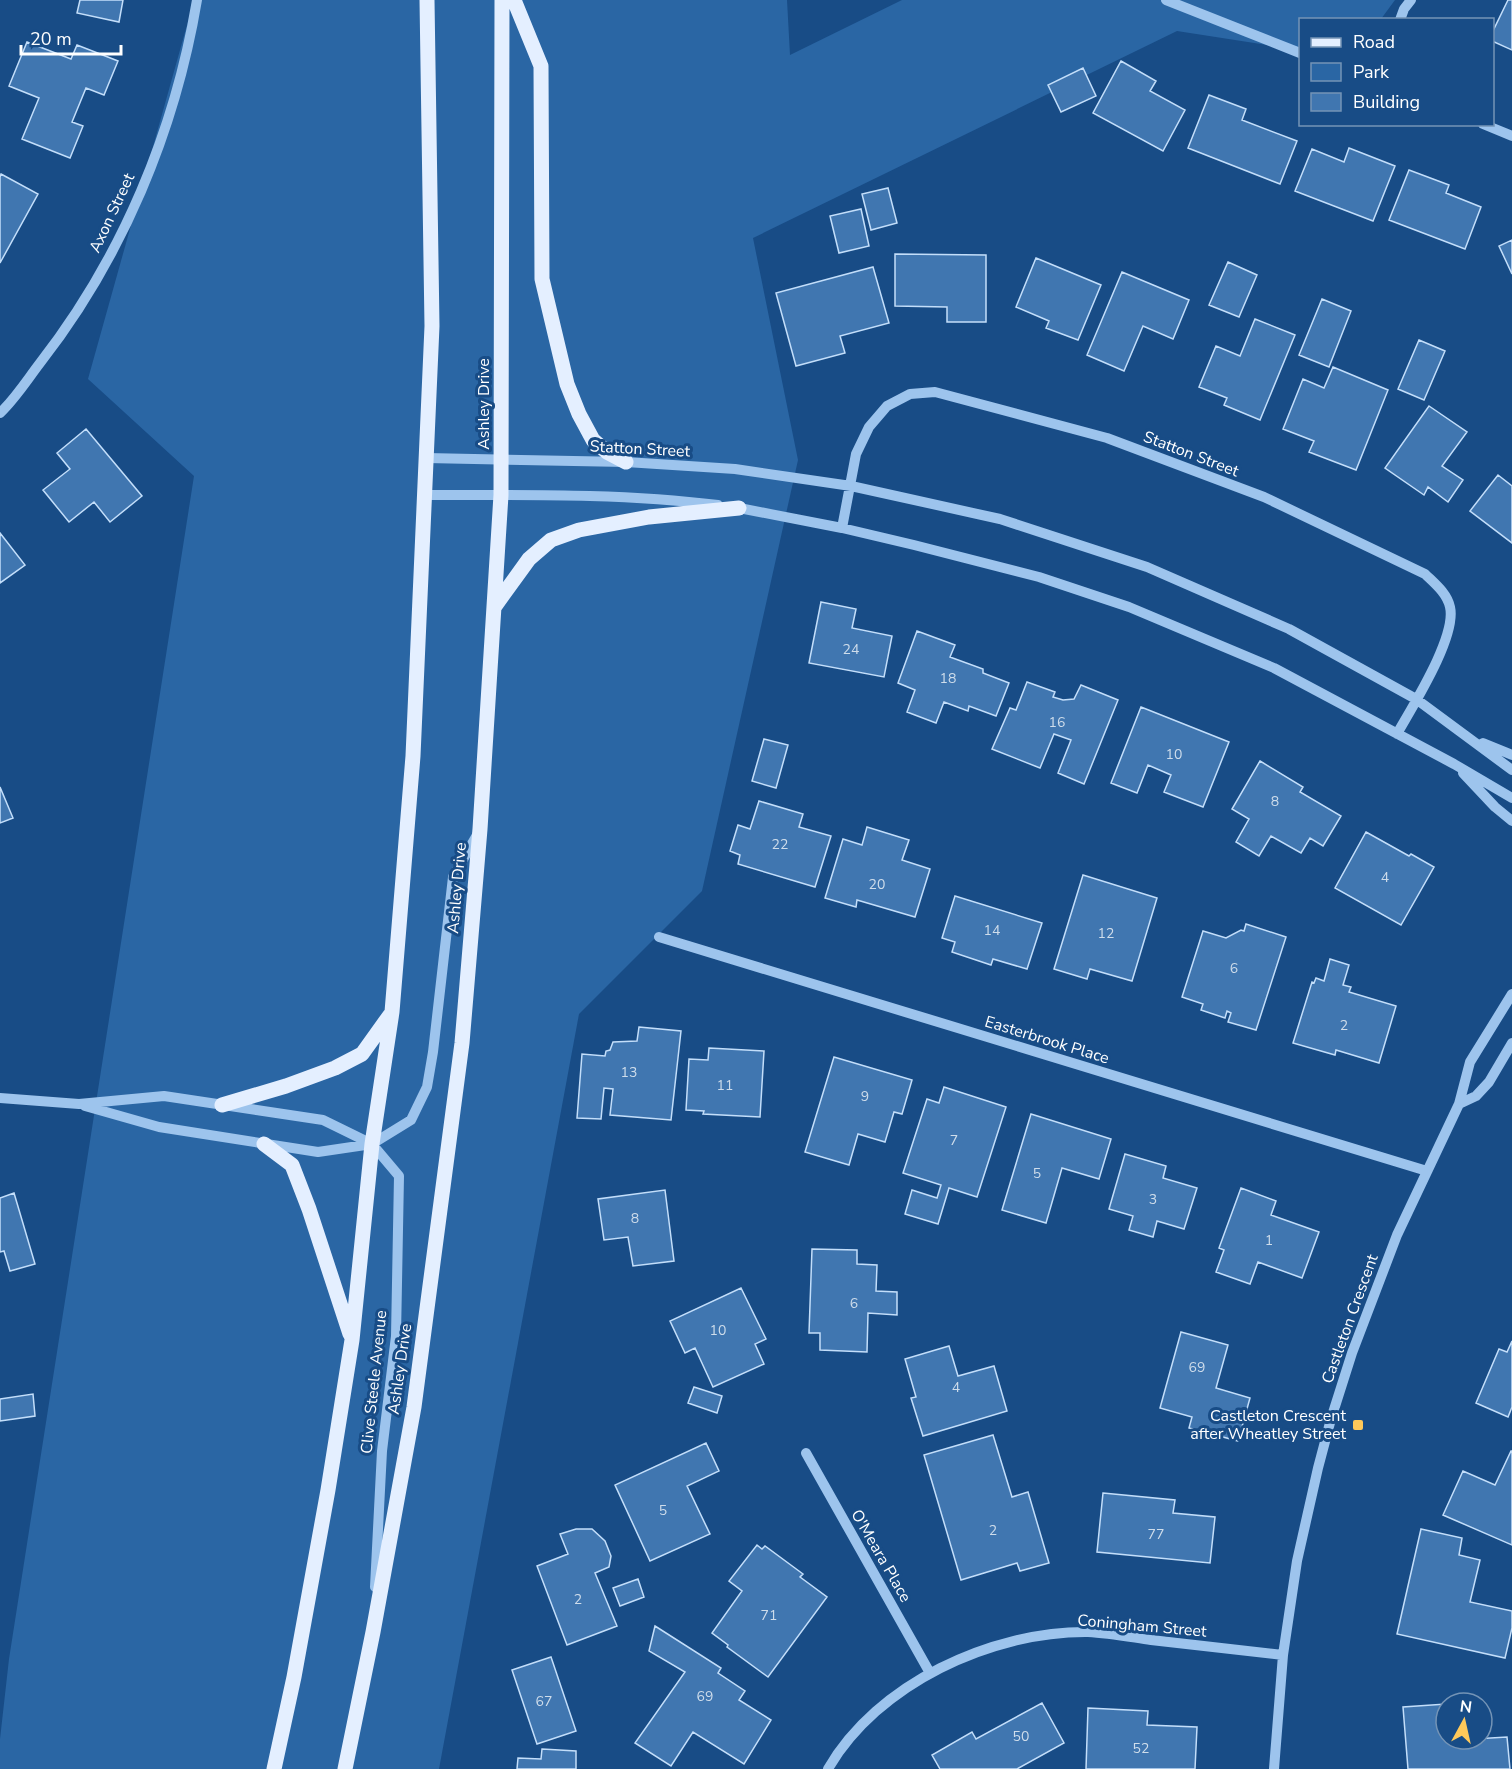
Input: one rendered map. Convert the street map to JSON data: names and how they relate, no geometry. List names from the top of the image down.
{
  "streets": {
    "main road": ["Ashley Drive"],
    "street": [
      "Axon Street",
      "Statton Street",
      "Easterbrook Place",
      "Castleton Crescent",
      "Clive Steele Avenue",
      "O'Meara Place",
      "Coningham Street"
    ]
  },
  "crossings": [
    ["Ashley Drive", "Statton Street"],
    ["Ashley Drive", "Clive Steele Avenue"],
    ["Easterbrook Place", "Castleton Crescent"],
    ["Castleton Crescent", "Coningham Street"],
    ["O'Meara Place", "Coningham Street"]
  ],
  "places": {
    "transit": ["Castleton Crescent after Wheatley Street"]
  },
  "house_numbers": [
    "24",
    "18",
    "16",
    "10",
    "8",
    "22",
    "4",
    "20",
    "14",
    "12",
    "6",
    "2",
    "13",
    "11",
    "9",
    "7",
    "5",
    "3",
    "8",
    "1",
    "6",
    "10",
    "69",
    "4",
    "5",
    "2",
    "77",
    "2",
    "71",
    "69",
    "67",
    "50",
    "52"
  ],
  "legend": ["Road", "Park", "Building"],
  "scale_bar": "20 m",
  "north": "top"
}
